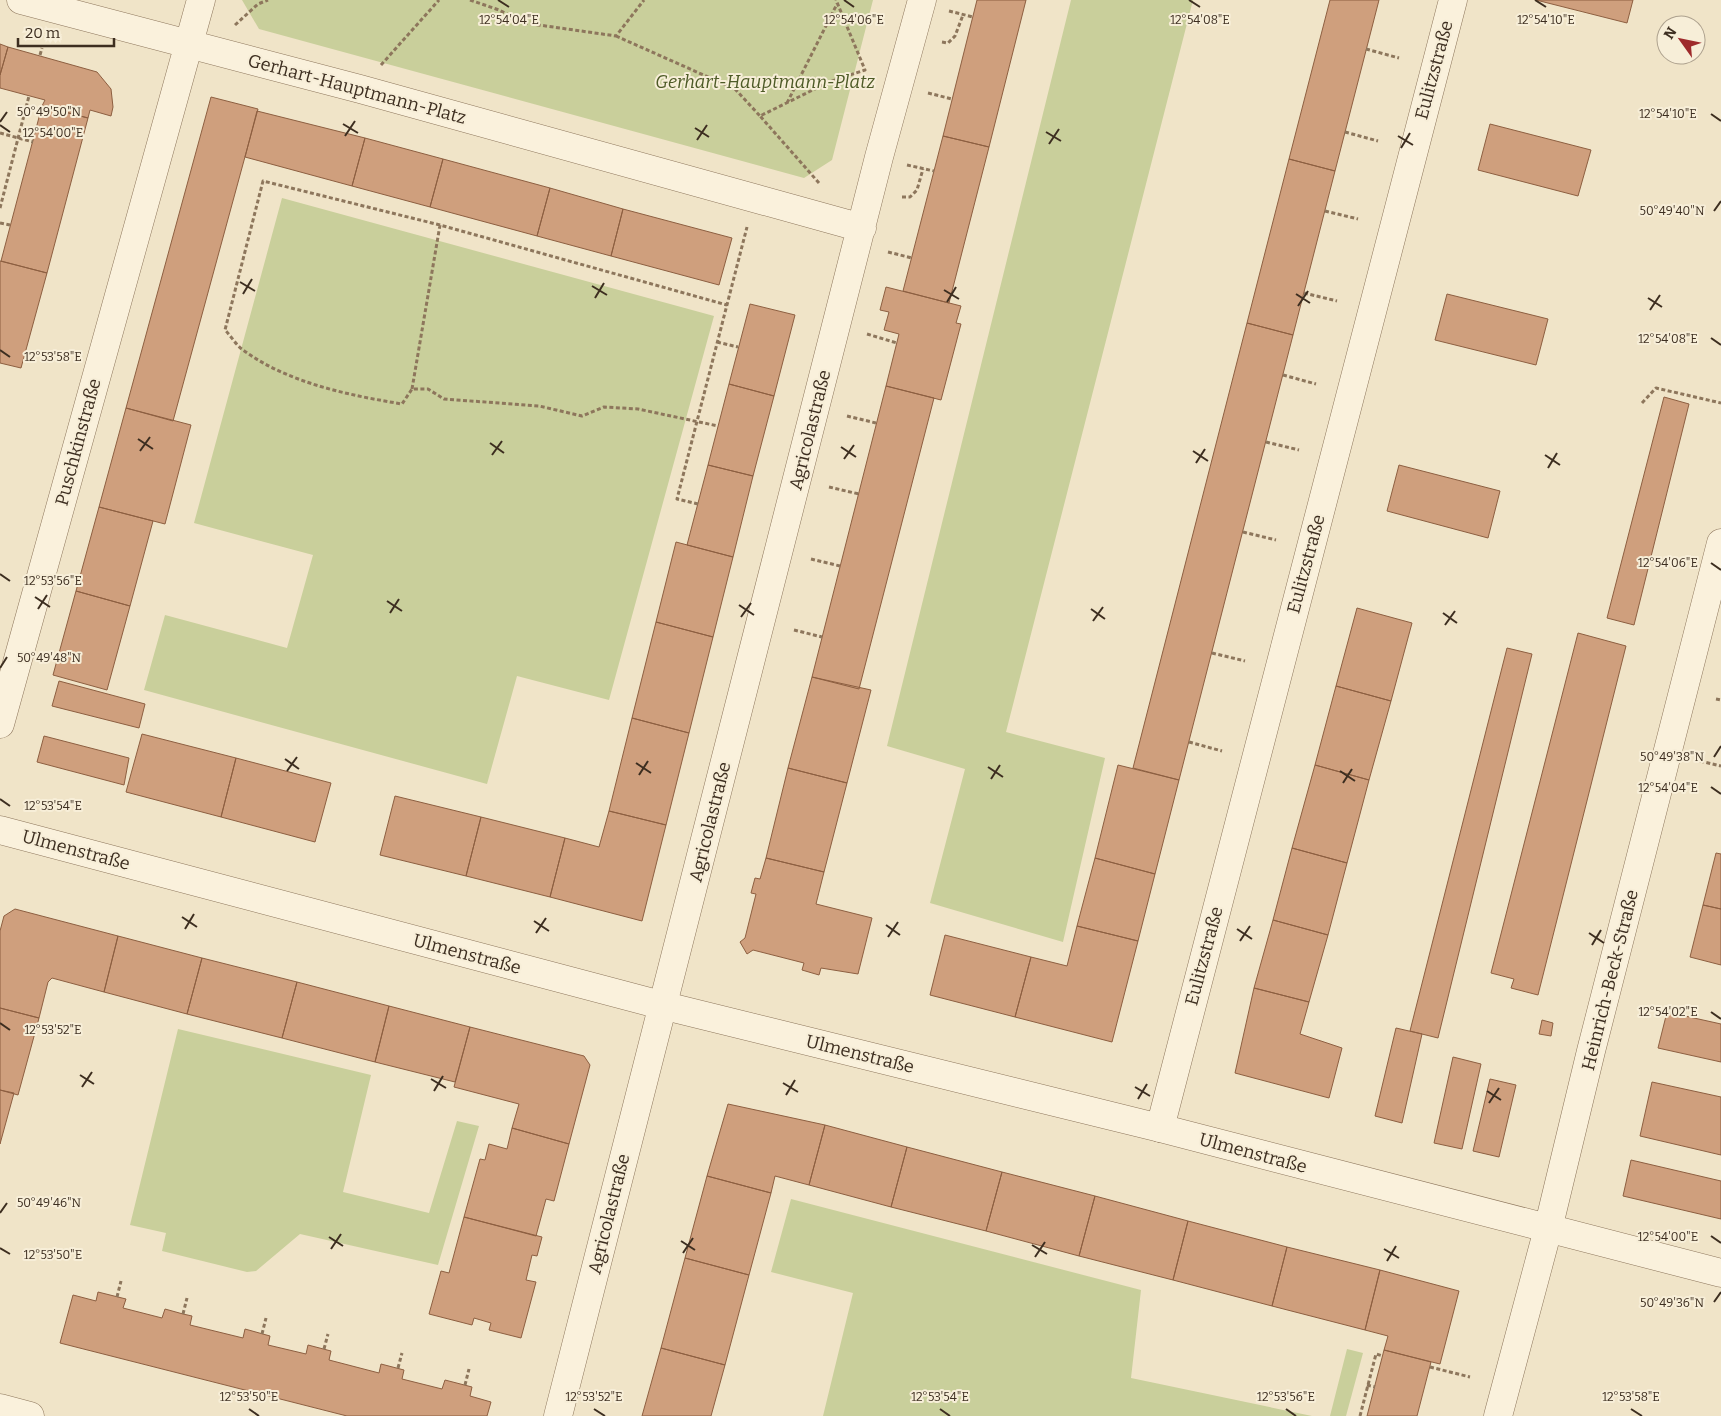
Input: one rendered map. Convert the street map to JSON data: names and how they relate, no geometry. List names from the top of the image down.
{
  "streets": {
    "street": [
      "Eulitzstraße",
      "Gerhart-Hauptmann-Platz",
      "Agricolastraße",
      "Puschkinstraße",
      "Ulmenstraße",
      "Heinrich-Beck-Straße"
    ]
  },
  "crossings": [
    ["Eulitzstraße", "Ulmenstraße"],
    ["Gerhart-Hauptmann-Platz", "Agricolastraße"],
    ["Gerhart-Hauptmann-Platz", "Puschkinstraße"],
    ["Agricolastraße", "Ulmenstraße"],
    ["Ulmenstraße", "Heinrich-Beck-Straße"]
  ],
  "parks": ["Gerhart-Hauptmann-Platz"],
  "scale_bar": "20 m",
  "north": "top left",
  "coordinates": [
    "12°54'06\"E",
    "12°54'04\"E",
    "12°54'08\"E",
    "12°54'10\"E",
    "50°49'50\"N",
    "12°54'00\"E",
    "50°49'40\"N",
    "12°53'58\"E",
    "12°53'56\"E",
    "50°49'48\"N",
    "50°49'38\"N",
    "12°53'54\"E",
    "12°54'02\"E",
    "12°53'52\"E",
    "50°49'46\"N",
    "12°53'50\"E",
    "50°49'36\"N"
  ]
}
